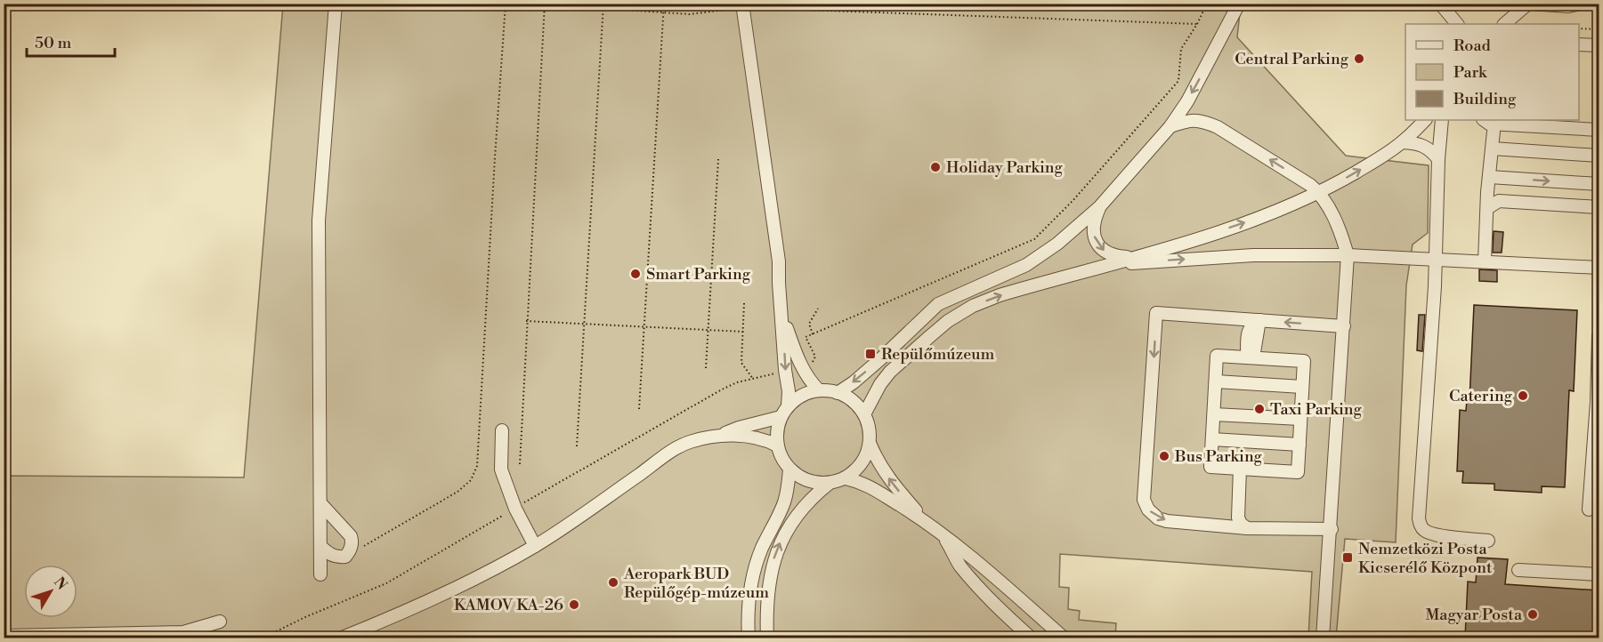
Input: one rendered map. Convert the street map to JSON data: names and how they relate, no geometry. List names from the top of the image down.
{
  "places": {
    "other": [
      "Central Parking",
      "Holiday Parking",
      "Smart Parking",
      "Catering",
      "Taxi Parking",
      "Bus Parking",
      "Aeropark BUD Repülőgép-múzeum",
      "KAMOV KA-26",
      "Magyar Posta"
    ],
    "transit": ["Repülőmúzeum", "Nemzetközi Posta Kicserélő Központ"]
  },
  "legend": ["Road", "Park", "Building"],
  "scale_bar": "50 m",
  "north": "top right"
}
